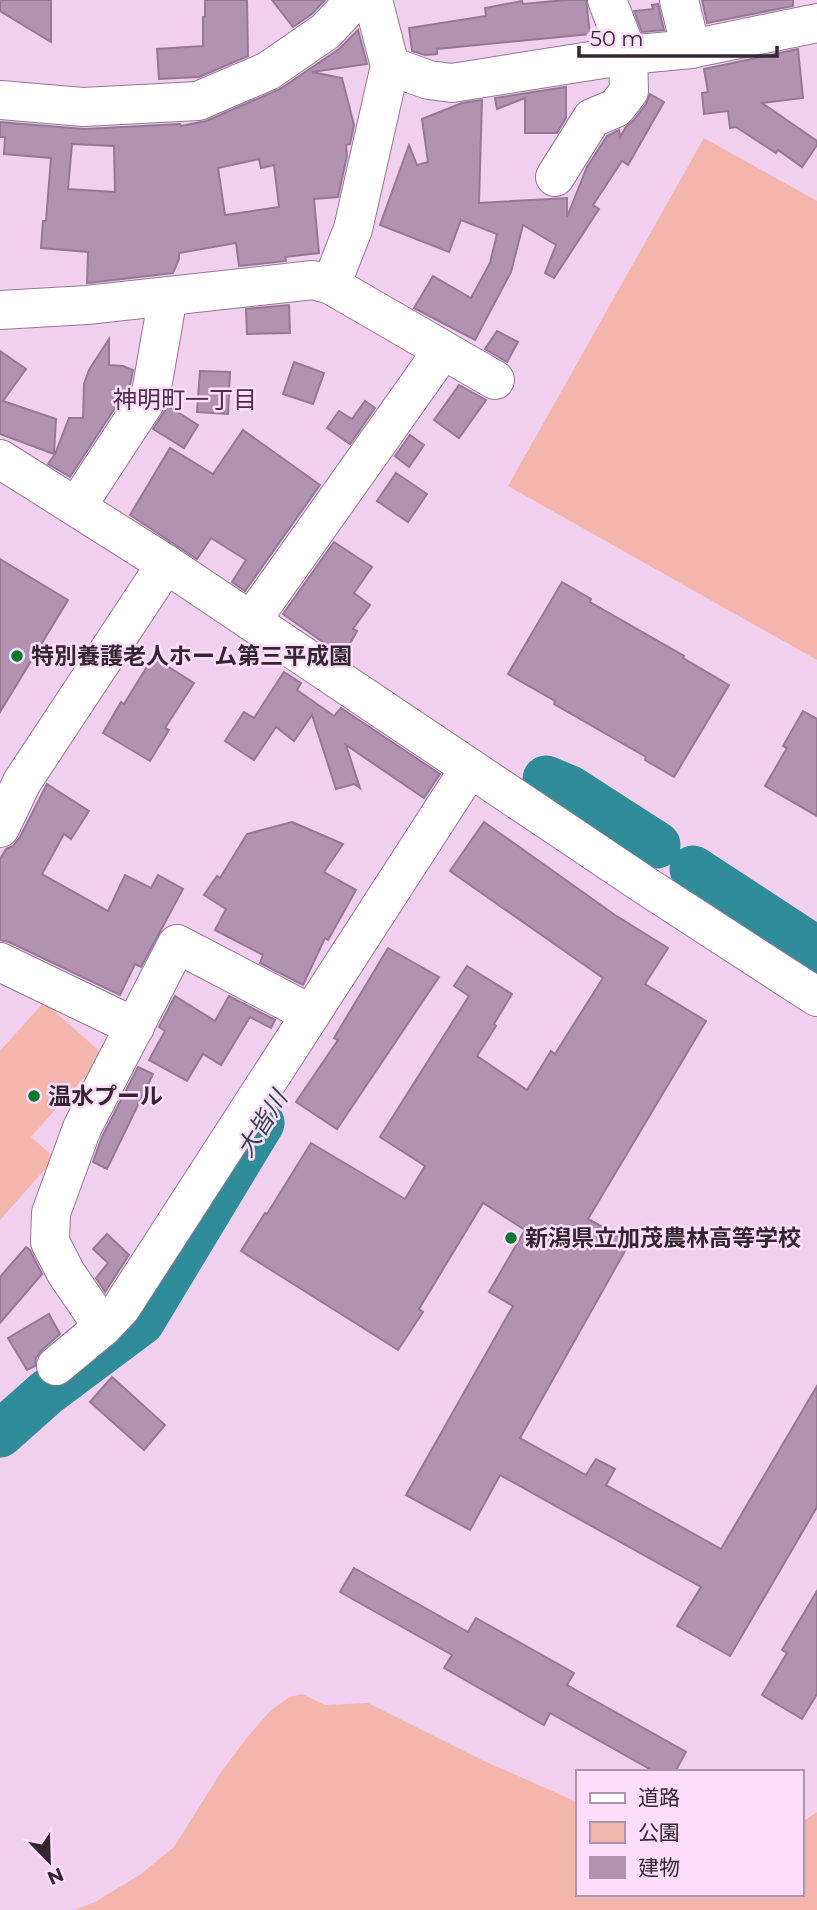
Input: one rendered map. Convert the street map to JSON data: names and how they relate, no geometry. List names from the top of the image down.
{
  "districts": ["神明町一丁目"],
  "water": ["大皆川"],
  "places": ["特別養護老人ホーム第三平成園", "温水プール", "新潟県立加茂農林高等学校"],
  "legend": ["道路", "公園", "建物"],
  "scale_bar": "50 m",
  "north": "bottom right"
}
